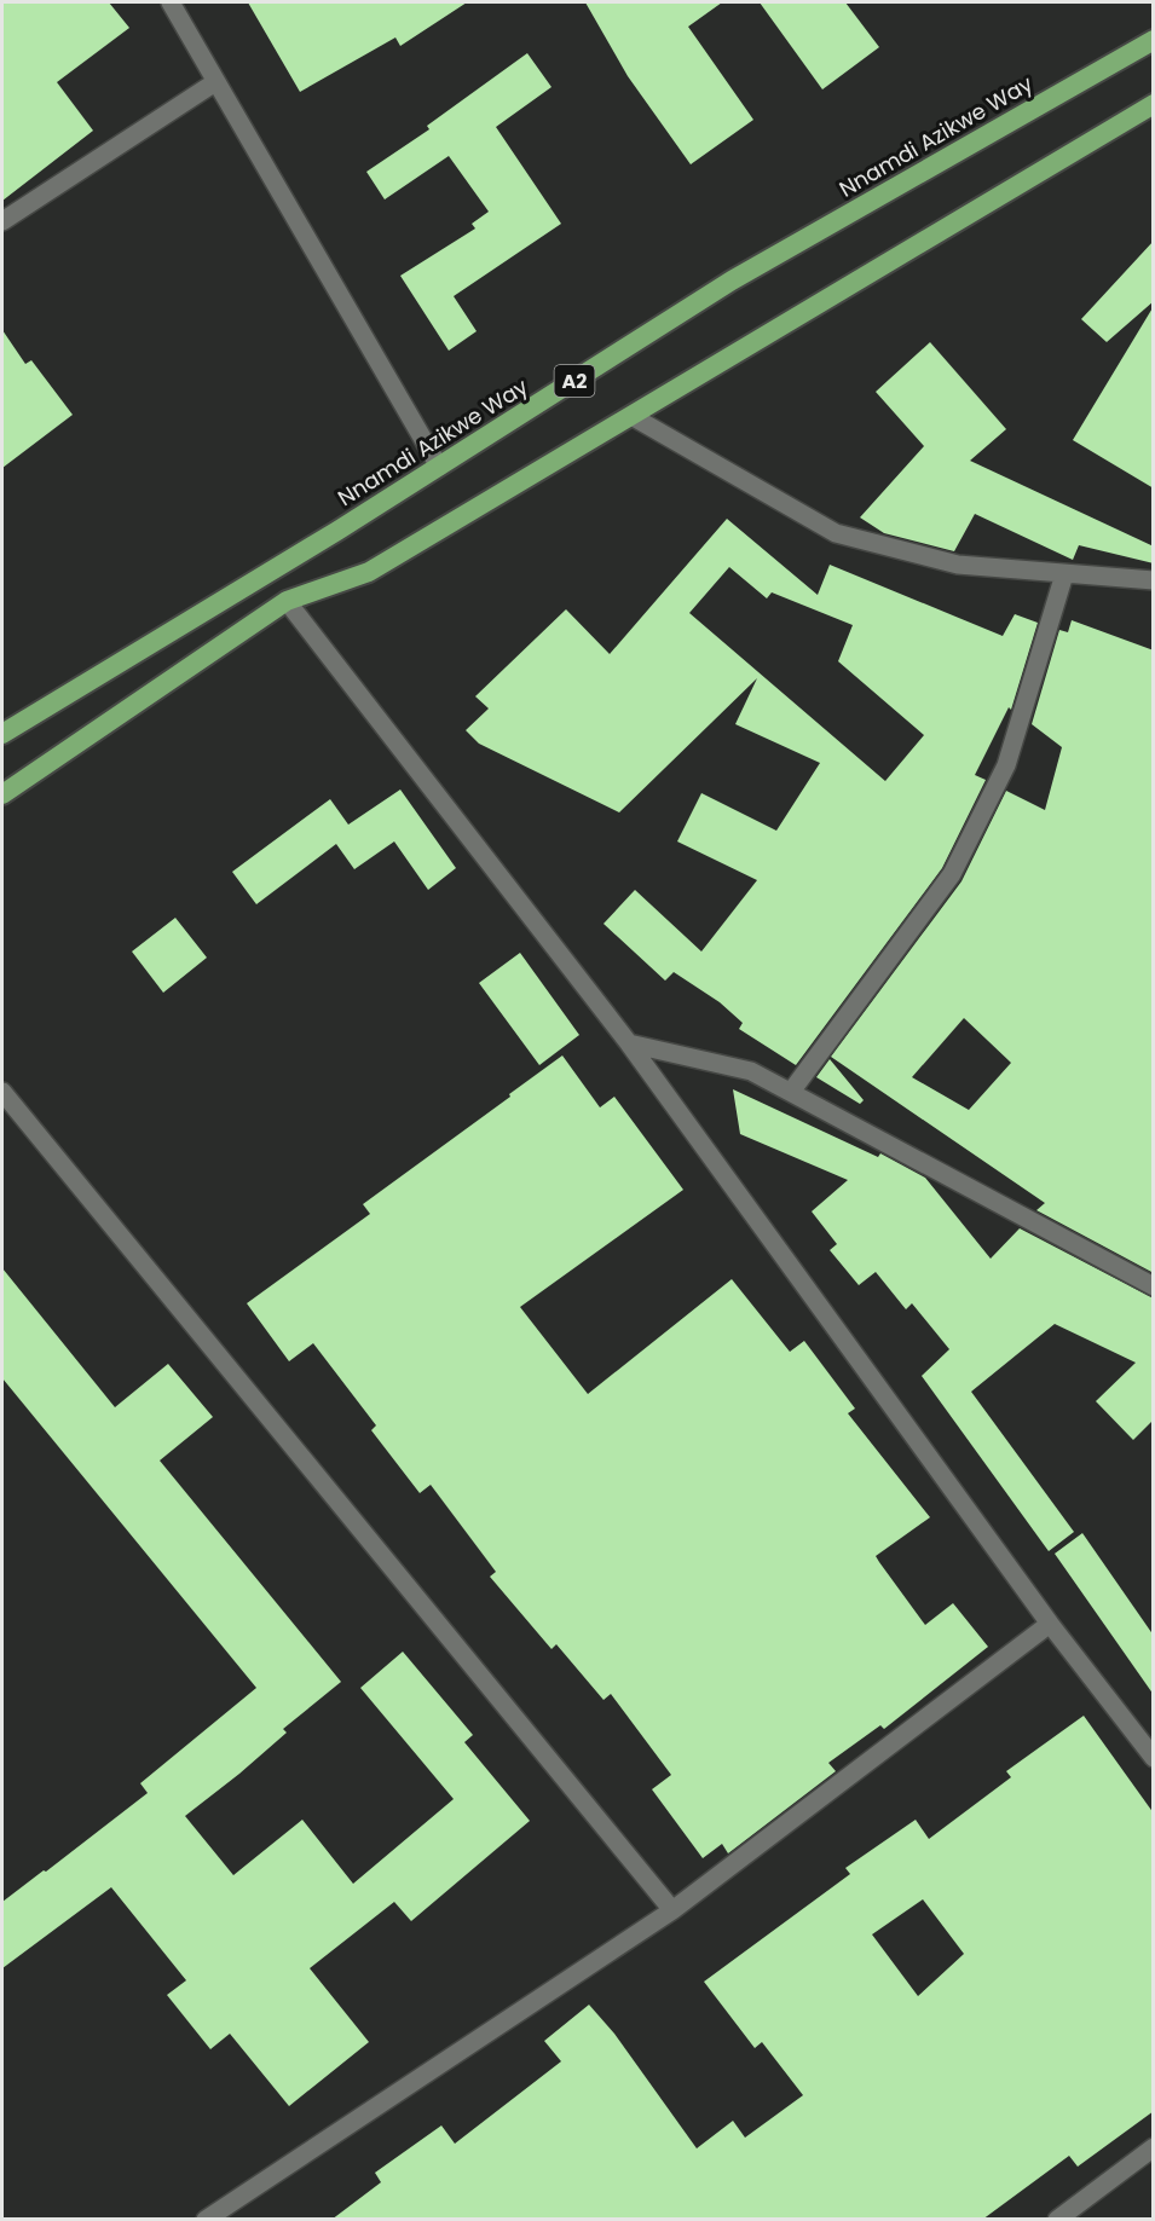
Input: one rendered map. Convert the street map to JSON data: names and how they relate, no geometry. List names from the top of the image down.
{
  "streets": {
    "highway": ["Nnamdi Azikwe Way", "A2"]
  }
}
